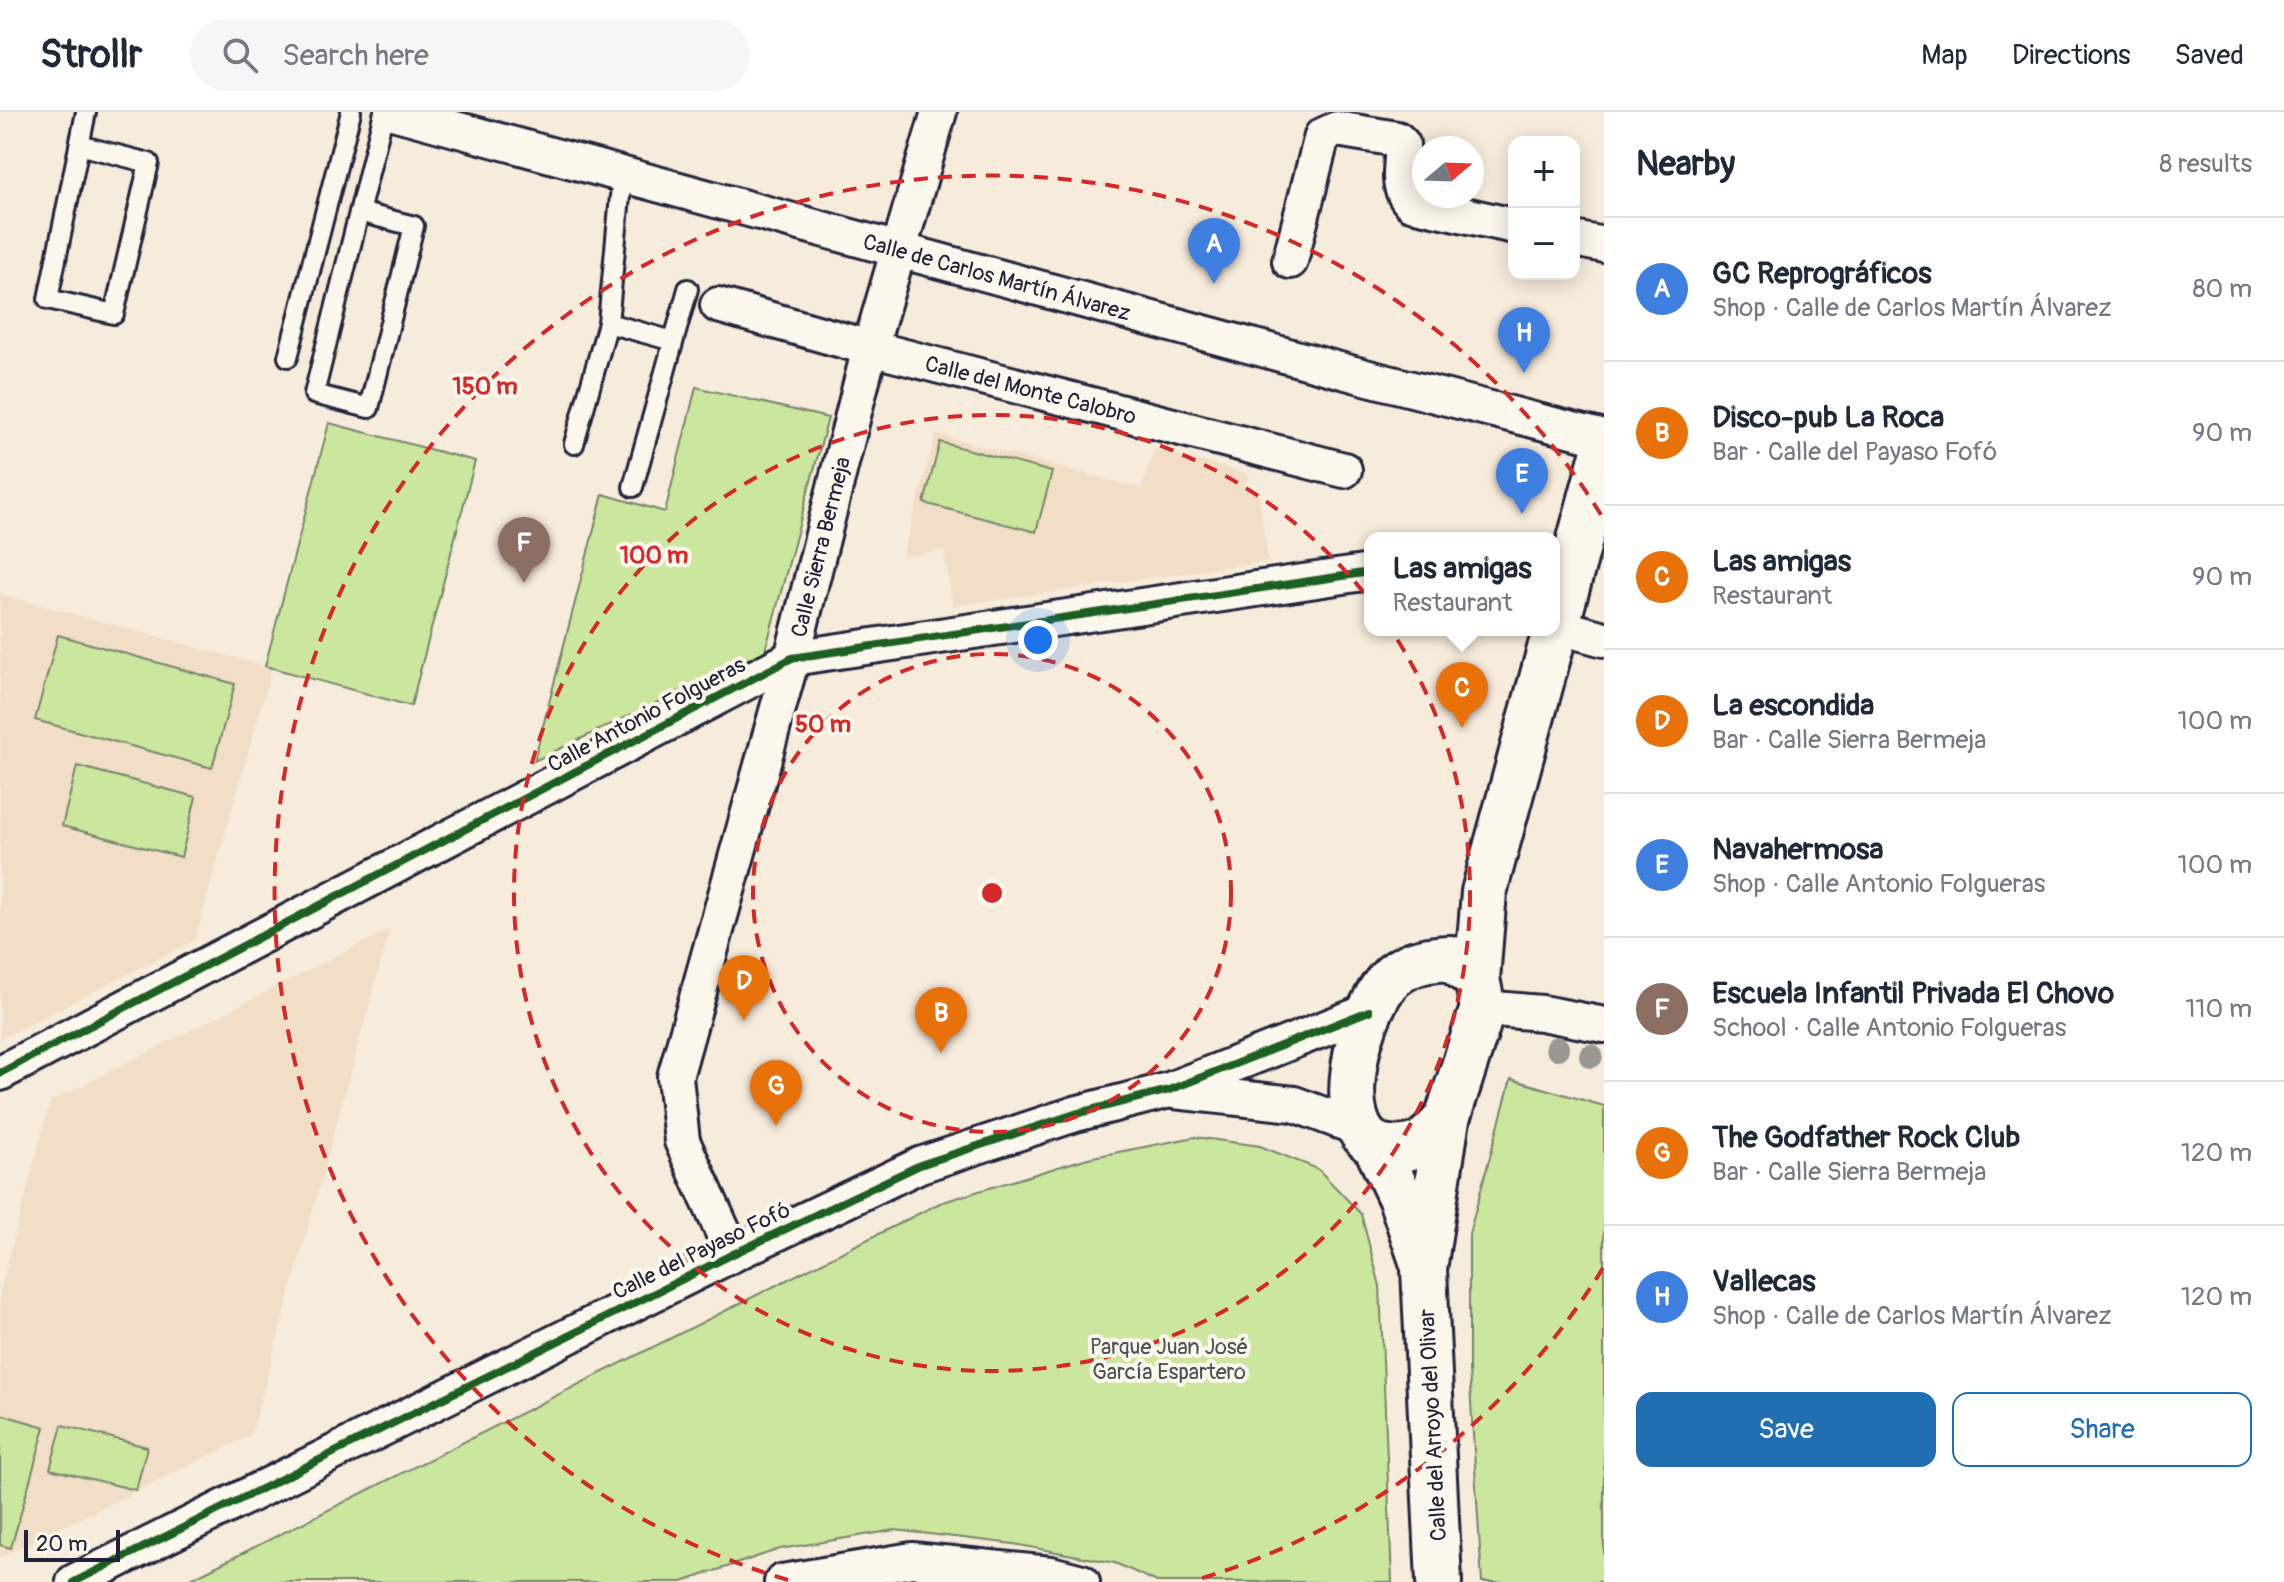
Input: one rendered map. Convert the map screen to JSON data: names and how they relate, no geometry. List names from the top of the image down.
{
  "streets": {
    "street": [
      "Calle de Carlos Martín Álvarez",
      "Calle del Monte Calobro",
      "Calle Sierra Bermeja",
      "Calle Antonio Folgueras",
      "Calle del Payaso Fofó",
      "Calle del Arroyo del Olivar"
    ]
  },
  "crossings": [
    ["Calle de Carlos Martín Álvarez", "Calle Sierra Bermeja"],
    ["Calle del Monte Calobro", "Calle Sierra Bermeja"],
    ["Calle Sierra Bermeja", "Calle Antonio Folgueras"],
    ["Calle Sierra Bermeja", "Calle del Payaso Fofó"],
    ["Calle del Payaso Fofó", "Calle del Arroyo del Olivar"]
  ],
  "parks": ["Parque Juan José García Espartero"],
  "scale_bar": "20 m",
  "north": "right",
  "page": {
    "header": "Strollr",
    "search": "Search here",
    "nav": ["Map", "Directions", "Saved"],
    "heading": ["Nearby", "8 results"],
    "map_buttons": ["+", "−"],
    "list": [
      {
        "mark": "A",
        "name": "GC Reprográficos",
        "note": "Shop · Calle de Carlos Martín Álvarez",
        "value": "80 m"
      },
      {
        "mark": "B",
        "name": "Disco-pub La Roca",
        "note": "Bar · Calle del Payaso Fofó",
        "value": "90 m"
      },
      {
        "mark": "C",
        "name": "Las amigas",
        "note": "Restaurant",
        "value": "90 m"
      },
      {
        "mark": "D",
        "name": "La escondida",
        "note": "Bar · Calle Sierra Bermeja",
        "value": "100 m"
      },
      {
        "mark": "E",
        "name": "Navahermosa",
        "note": "Shop · Calle Antonio Folgueras",
        "value": "100 m"
      },
      {
        "mark": "F",
        "name": "Escuela Infantil Privada El Chovo",
        "note": "School · Calle Antonio Folgueras",
        "value": "110 m"
      },
      {
        "mark": "G",
        "name": "The Godfather Rock Club",
        "note": "Bar · Calle Sierra Bermeja",
        "value": "120 m"
      },
      {
        "mark": "H",
        "name": "Vallecas",
        "note": "Shop · Calle de Carlos Martín Álvarez",
        "value": "120 m"
      }
    ],
    "pins": [
      "A",
      "H",
      "E",
      "F",
      "C",
      "D",
      "B",
      "G"
    ],
    "popup": ["Las amigas", "Restaurant"],
    "buttons": ["Save", "Share"],
    "scale": "20 m"
  },
  "rings": ["150 m", "100 m", "50 m"]
}
